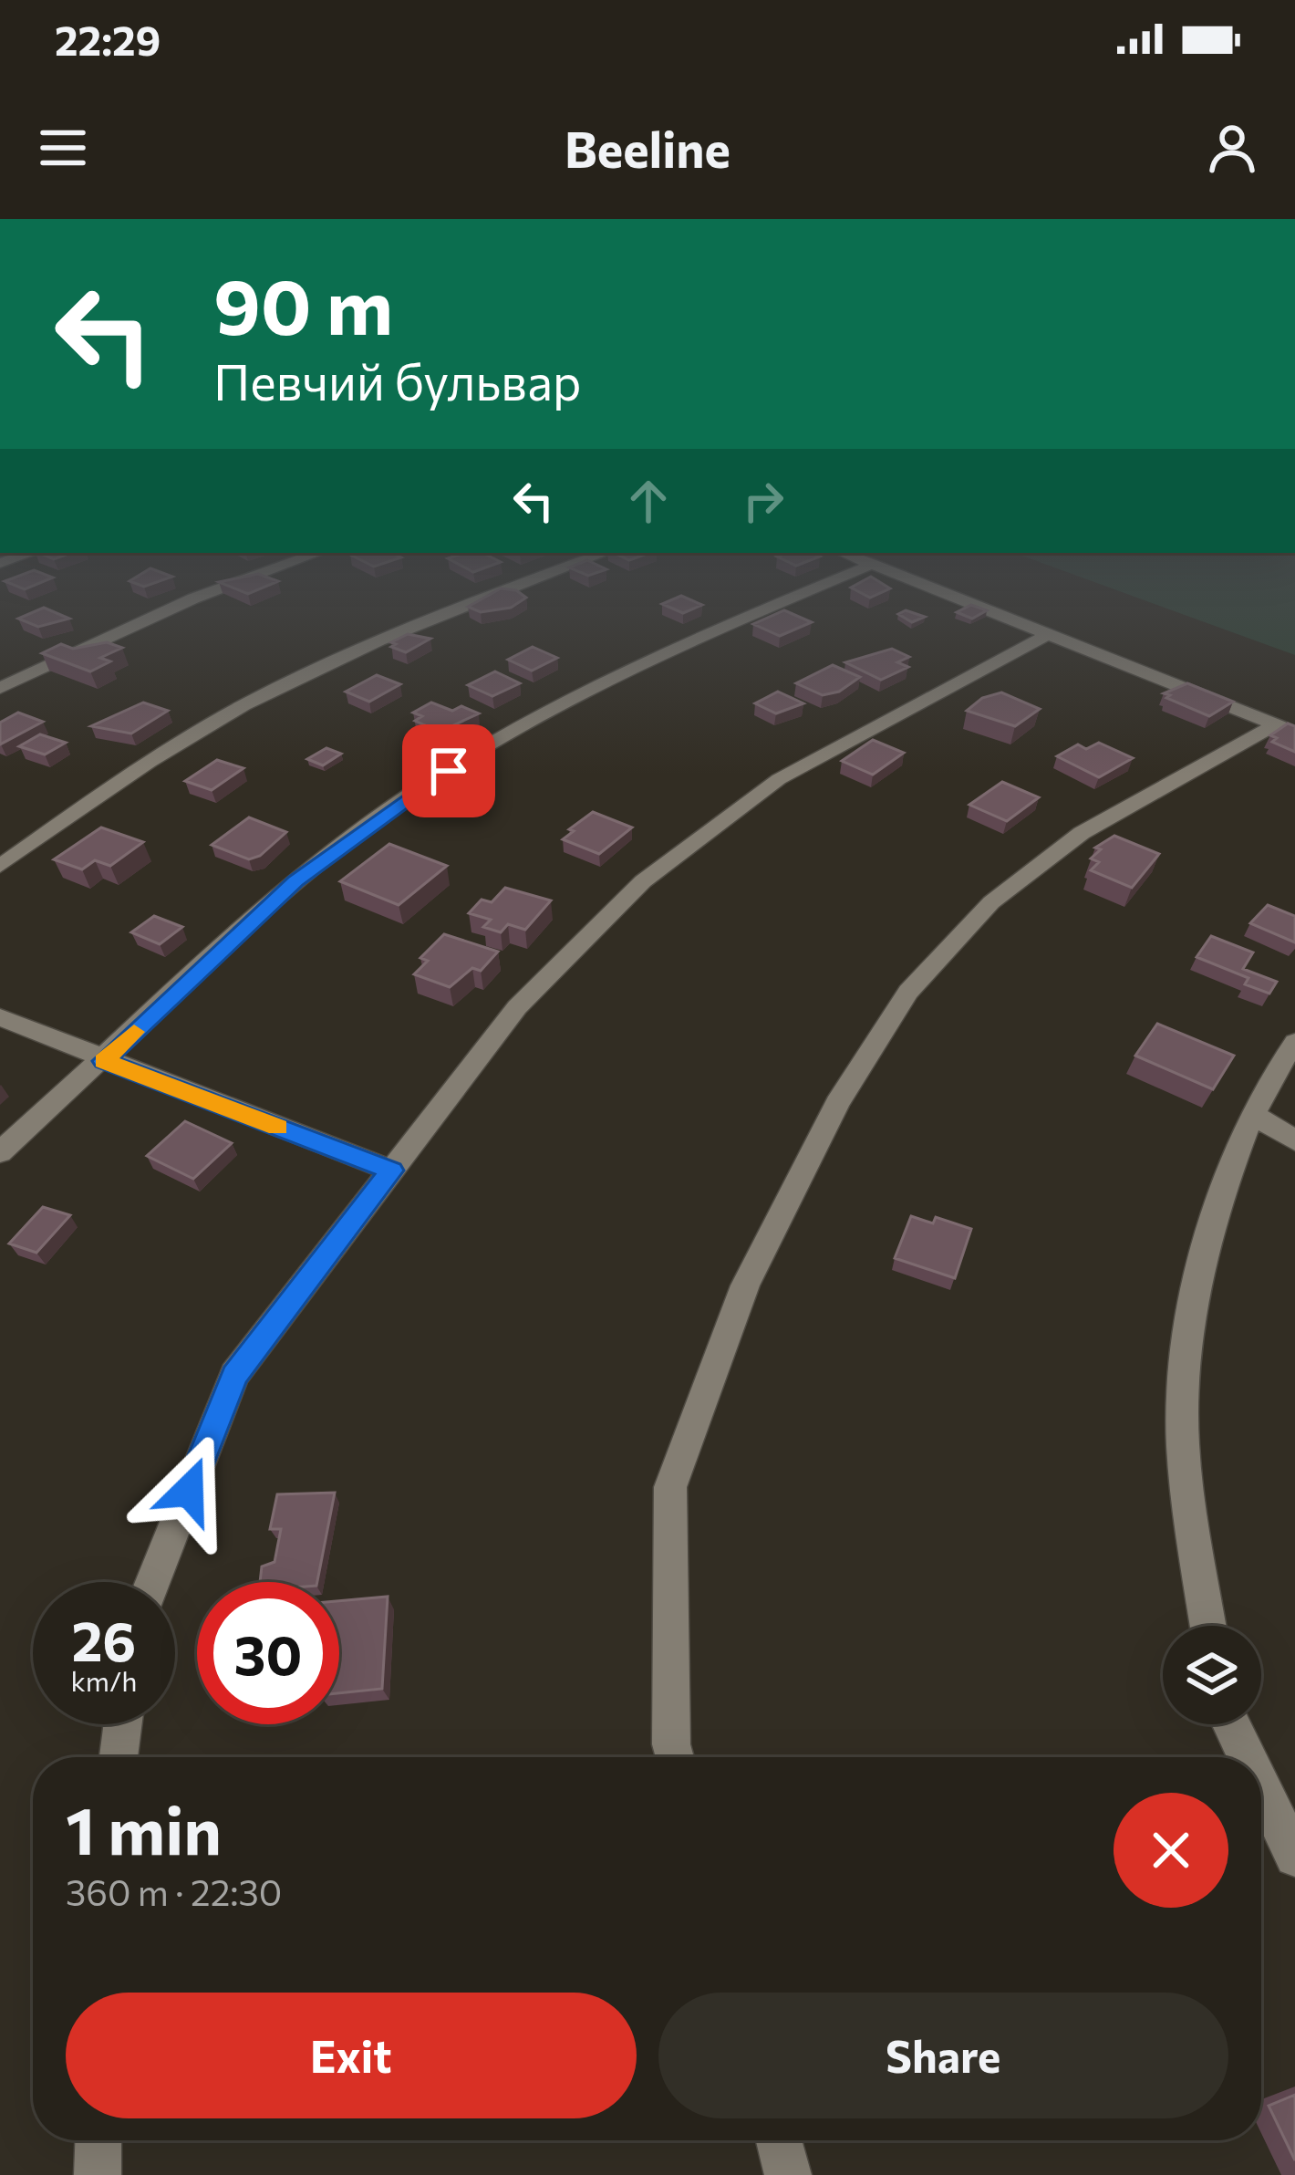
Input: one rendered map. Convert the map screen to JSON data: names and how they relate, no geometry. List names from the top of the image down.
{
  "page": {
    "status": "22:29",
    "header": "Beeline",
    "turn": ["90 m", "Певчий бульвар"],
    "speed": "26 km/h",
    "limit": "30",
    "heading": ["1 min", "360 m · 22:30"],
    "buttons": ["Exit", "Share"]
  }
}
